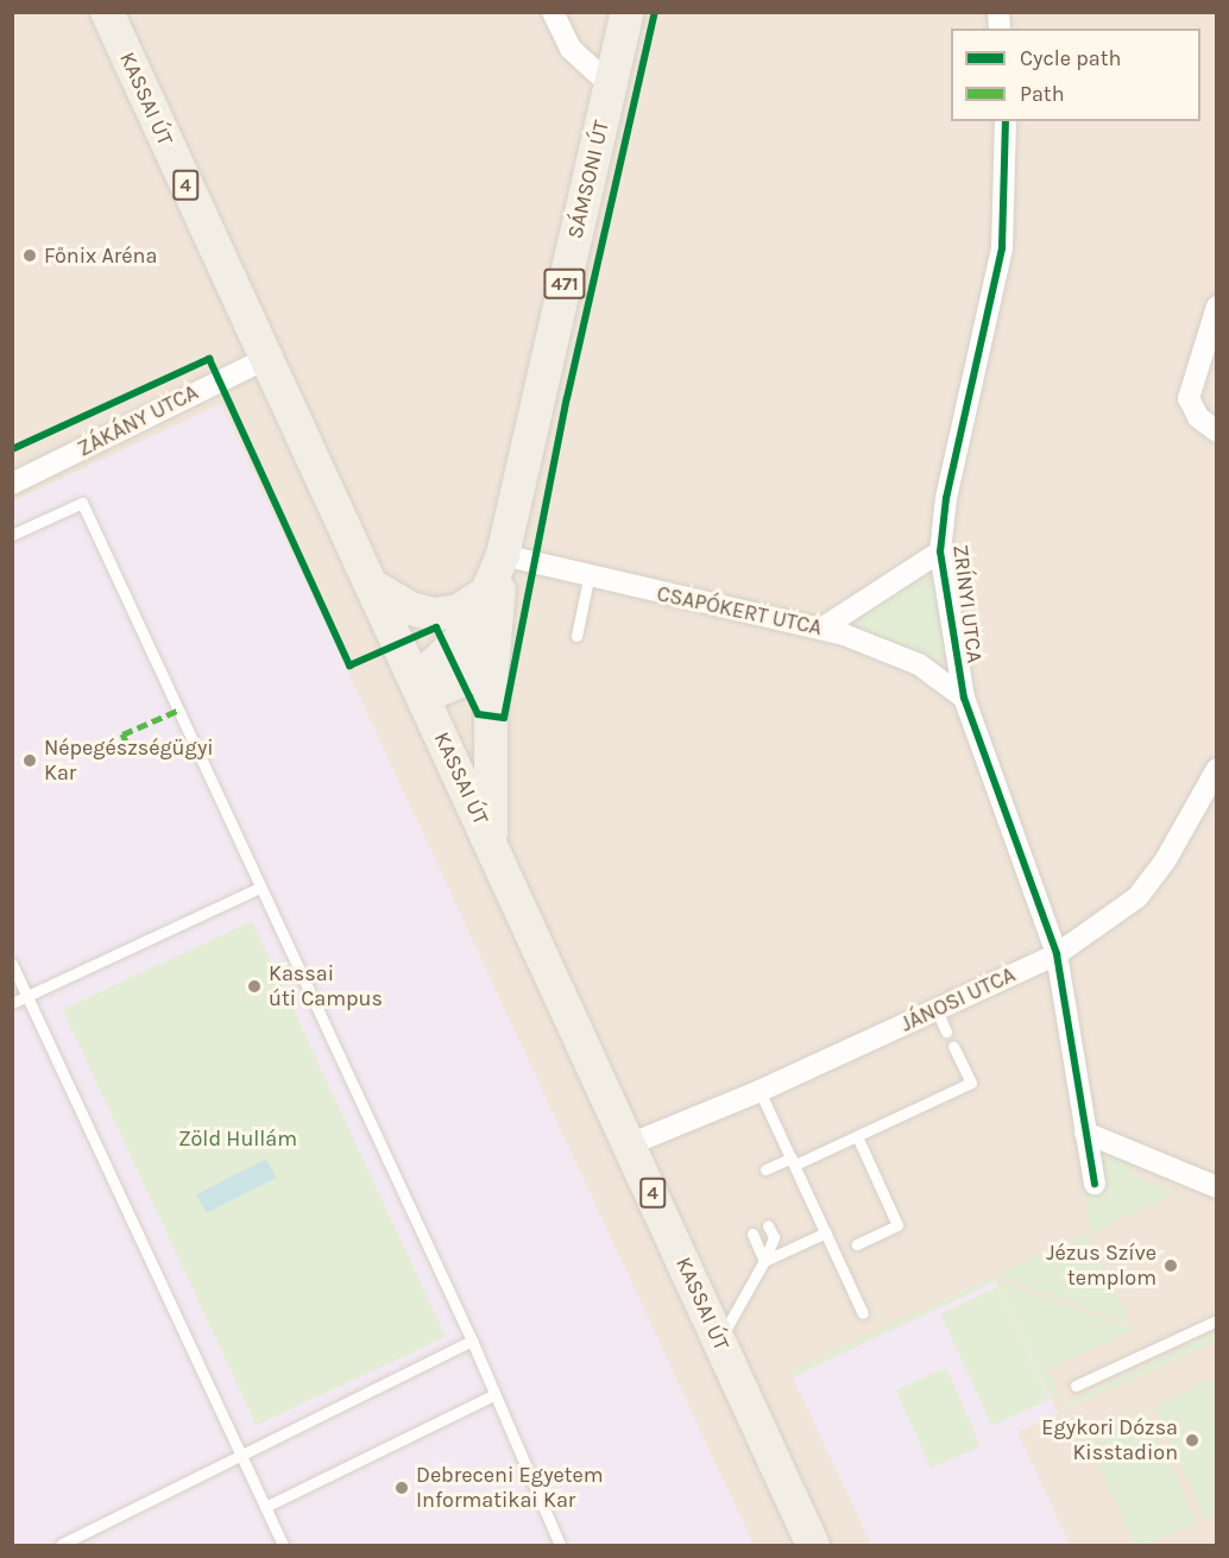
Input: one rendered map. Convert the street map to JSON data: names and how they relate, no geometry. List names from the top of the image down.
{
  "streets": {
    "main road": [
      "KASSAI ÚT",
      "SÁMSONI ÚT",
      "4",
      "471"
    ],
    "street": [
      "ZÁKÁNY UTCA",
      "ZRÍNYI UTCA",
      "CSAPÓKERT UTCA",
      "JÁNOSI UTCA"
    ]
  },
  "crossings": [
    ["KASSAI ÚT", "SÁMSONI ÚT"],
    ["KASSAI ÚT", "ZÁKÁNY UTCA"],
    ["KASSAI ÚT", "JÁNOSI UTCA"],
    ["SÁMSONI ÚT", "CSAPÓKERT UTCA"],
    ["ZRÍNYI UTCA", "CSAPÓKERT UTCA"],
    ["ZRÍNYI UTCA", "JÁNOSI UTCA"]
  ],
  "parks": ["Zöld Hullám"],
  "places": [
    "Főnix Aréna",
    "Népegészségügyi Kar",
    "Kassai úti Campus",
    "Jézus Szíve templom",
    "Egykori Dózsa Kisstadion",
    "Debreceni Egyetem Informatikai Kar"
  ],
  "legend": ["Cycle path", "Path"]
}
